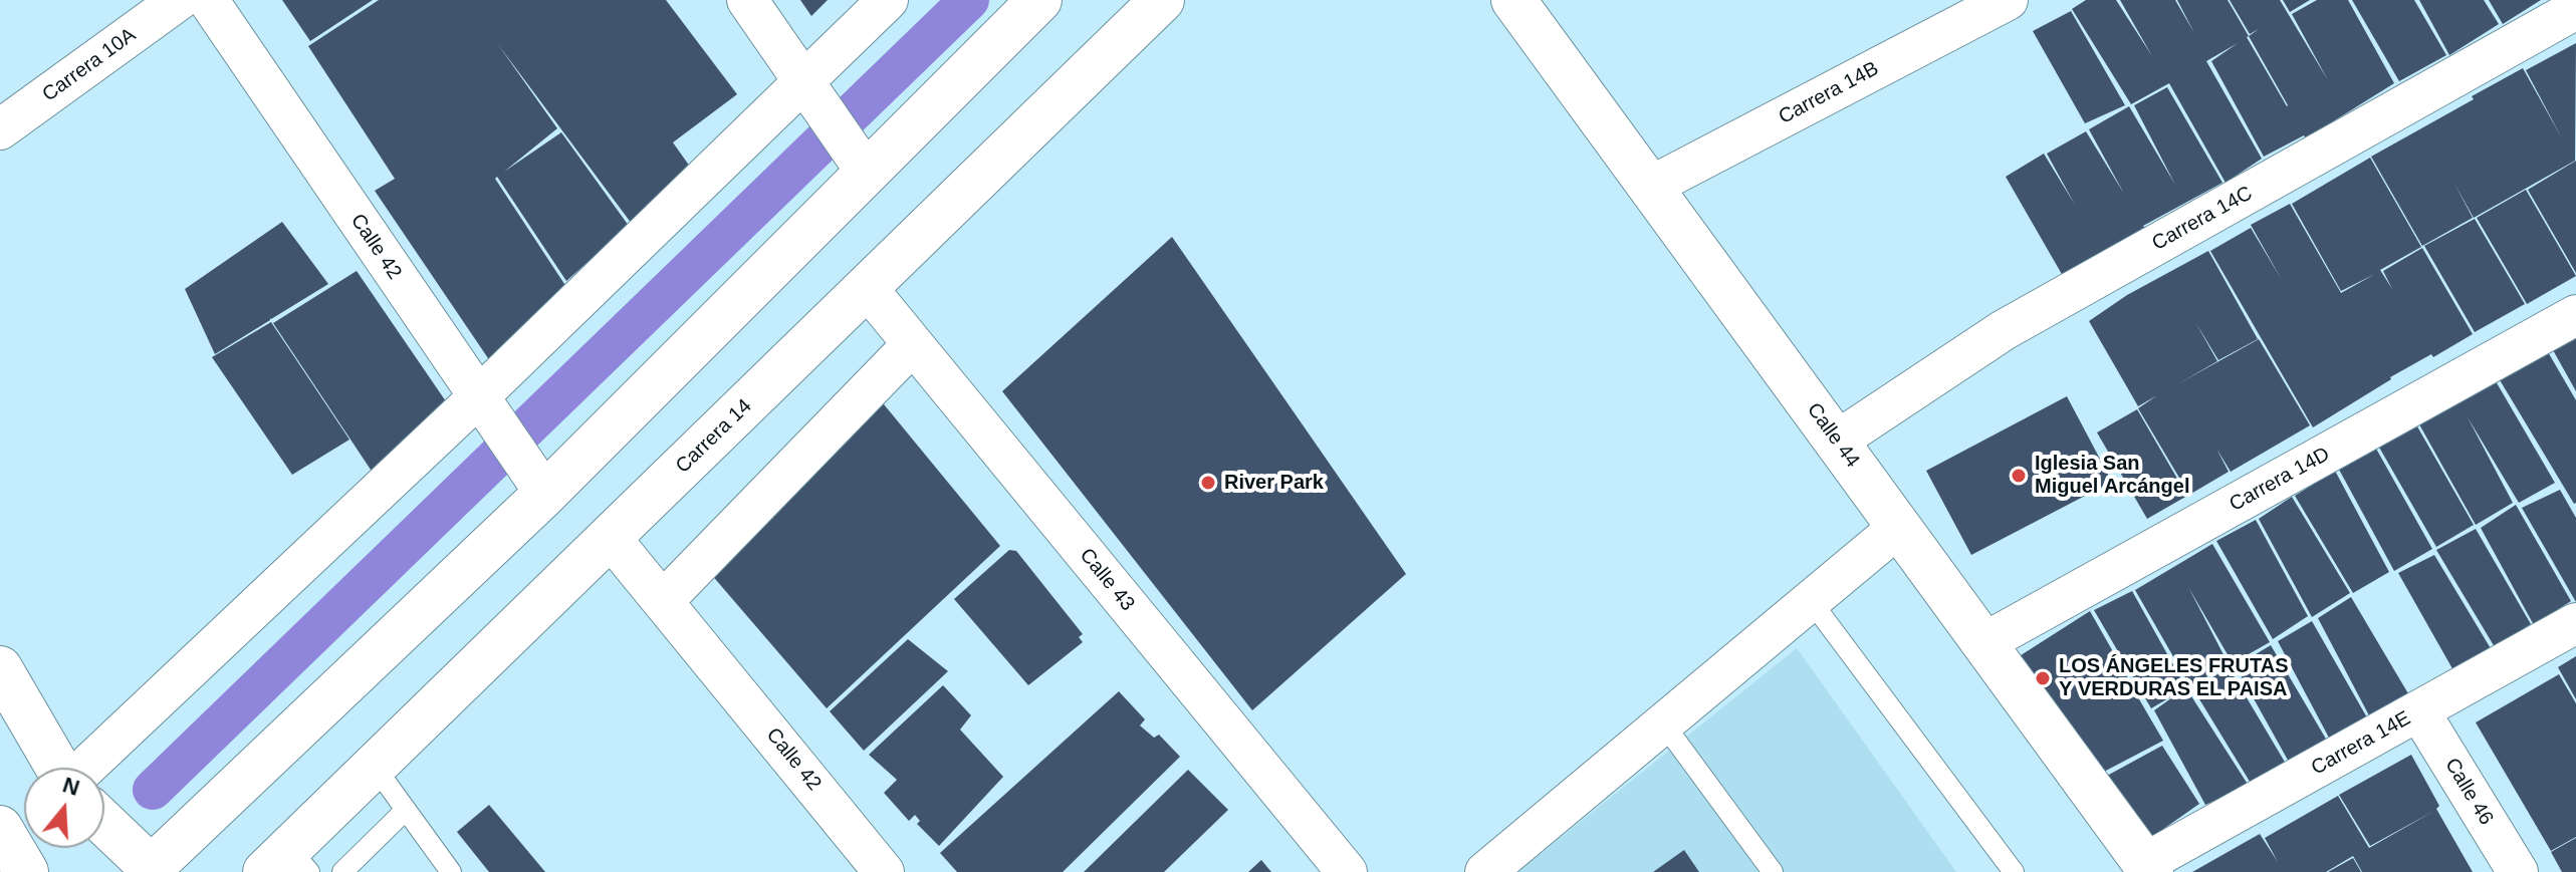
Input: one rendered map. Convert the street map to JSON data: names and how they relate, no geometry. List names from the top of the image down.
{
  "streets": {
    "main road": ["Calle 44", "Carrera 14"],
    "street": [
      "Carrera 10A",
      "Carrera 14B",
      "Carrera 14C",
      "Calle 42",
      "Carrera 14D",
      "Calle 43",
      "Carrera 14E",
      "Calle 46"
    ]
  },
  "crossings": [
    ["Carrera 14B", "Calle 44"],
    ["Carrera 14C", "Calle 44"],
    ["Calle 42", "Carrera 14"],
    ["Calle 44", "Carrera 14D"],
    ["Calle 44", "Carrera 14E"],
    ["Carrera 14", "Calle 43"],
    ["Carrera 14E", "Calle 46"]
  ],
  "places": ["Iglesia San Miguel Arcángel", "River Park", "LOS ÁNGELES FRUTAS Y VERDURAS EL PAISA"],
  "north": "top"
}
